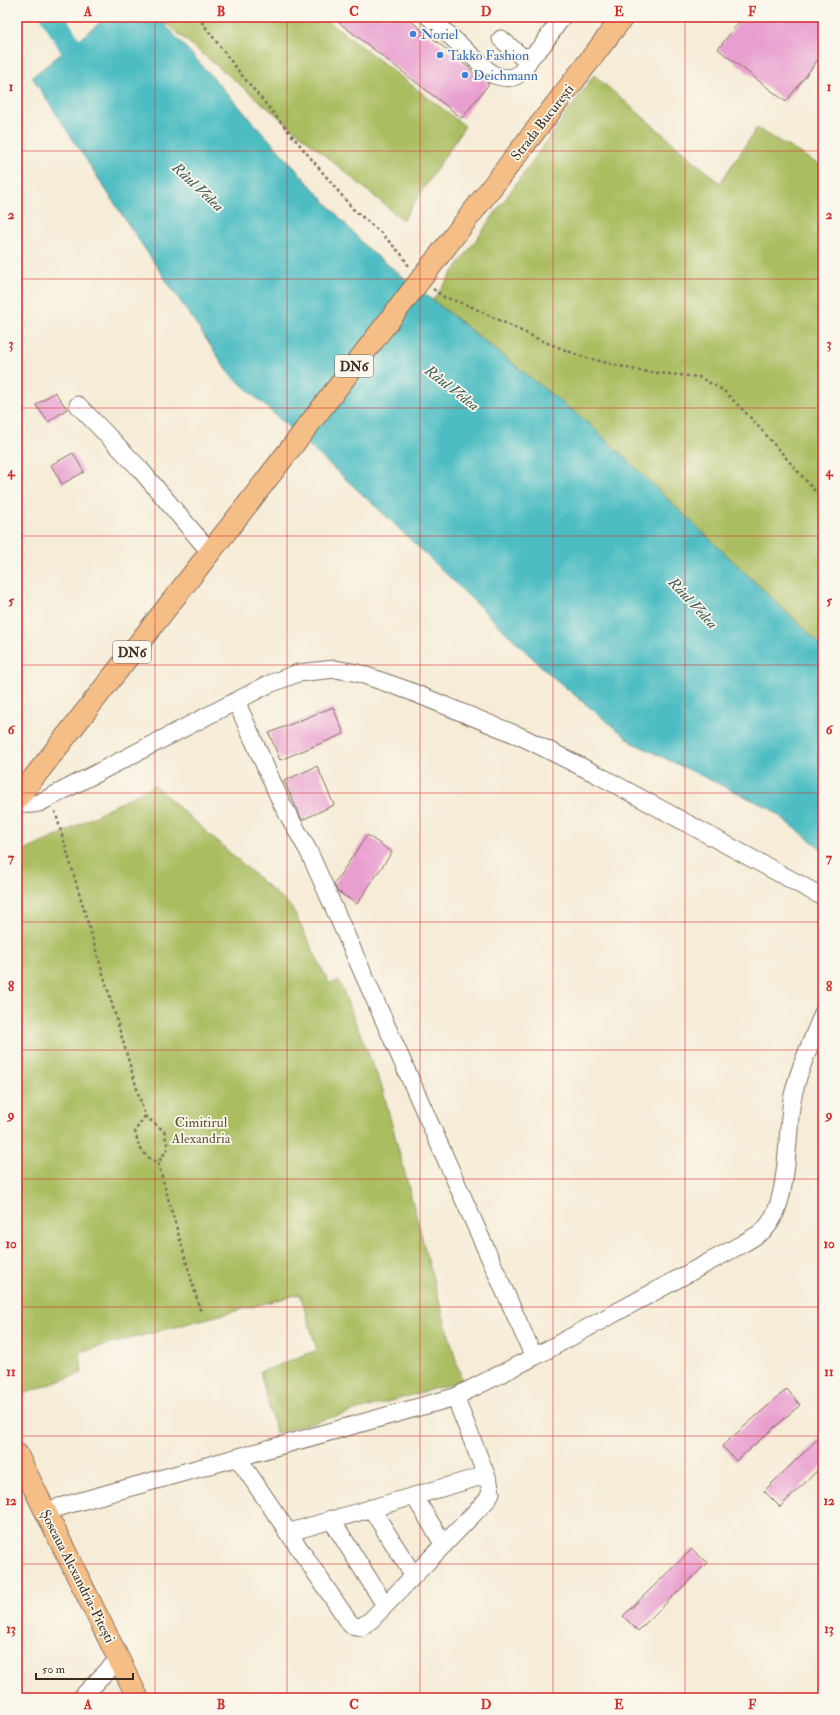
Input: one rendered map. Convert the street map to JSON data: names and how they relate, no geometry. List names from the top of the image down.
{
  "streets": {
    "main road": ["Strada București", "DN6", "Șoseaua Alexandria-Pitești"]
  },
  "crossings": [
    ["Strada București", "DN6"]
  ],
  "water": ["Râul Vedea"],
  "parks": ["Cimitirul Alexandria"],
  "places": ["Noriel", "Takko Fashion", "Deichmann"],
  "scale_bar": "50 m",
  "grid": {
    "columns": [
      "A",
      "B",
      "C",
      "D",
      "E",
      "F"
    ],
    "rows": [
      "1",
      "2",
      "3",
      "4",
      "5",
      "6",
      "7",
      "8",
      "9",
      "10",
      "11",
      "12",
      "13"
    ]
  }
}
